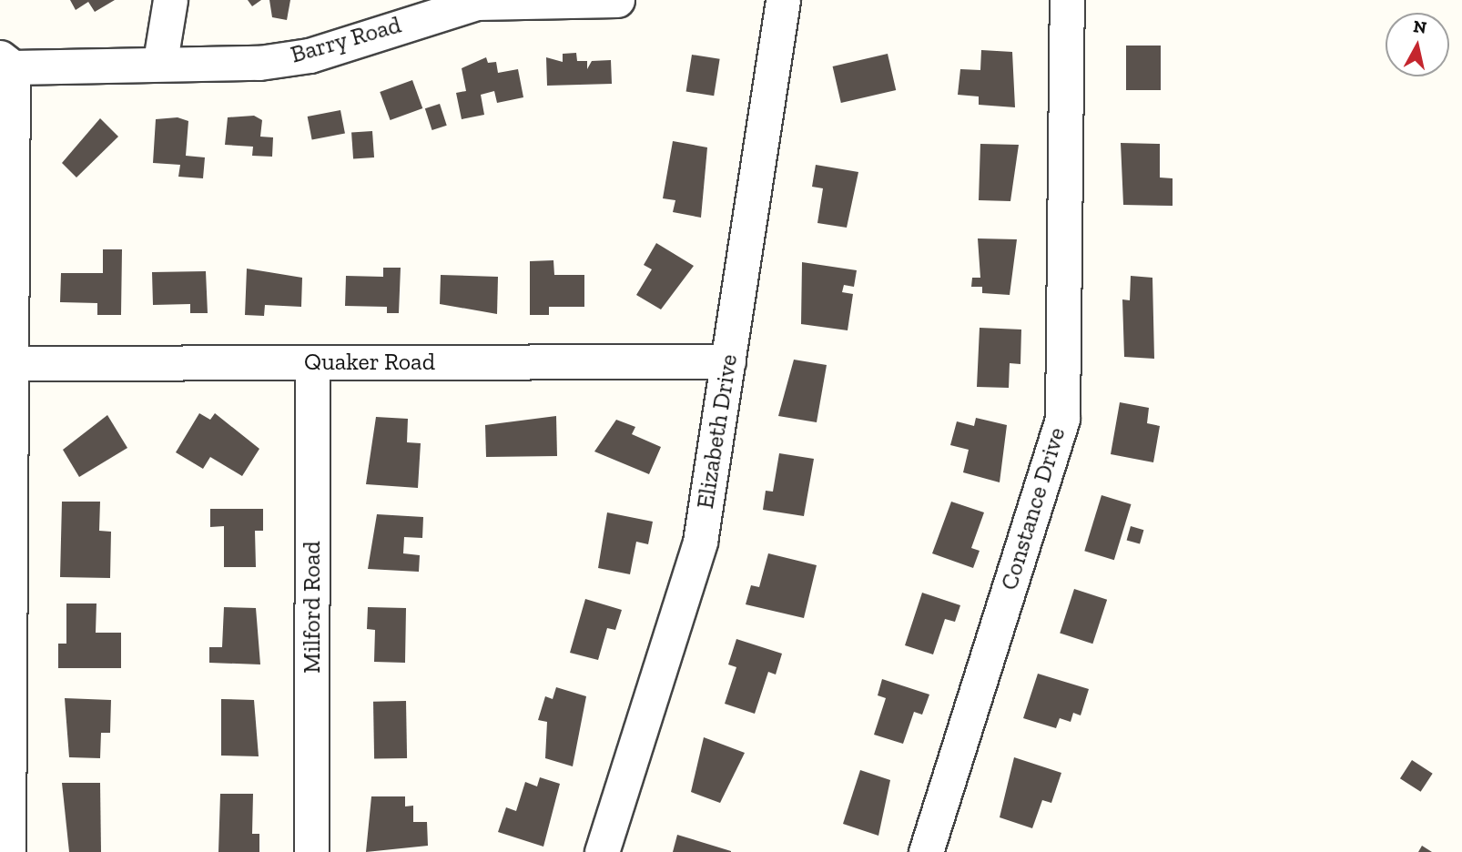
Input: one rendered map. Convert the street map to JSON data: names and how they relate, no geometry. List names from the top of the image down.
{
  "streets": {
    "street": [
      "Barry Road",
      "Quaker Road",
      "Elizabeth Drive",
      "Constance Drive",
      "Milford Road"
    ]
  },
  "crossings": [
    ["Quaker Road", "Elizabeth Drive"],
    ["Quaker Road", "Milford Road"]
  ],
  "north": "top"
}
